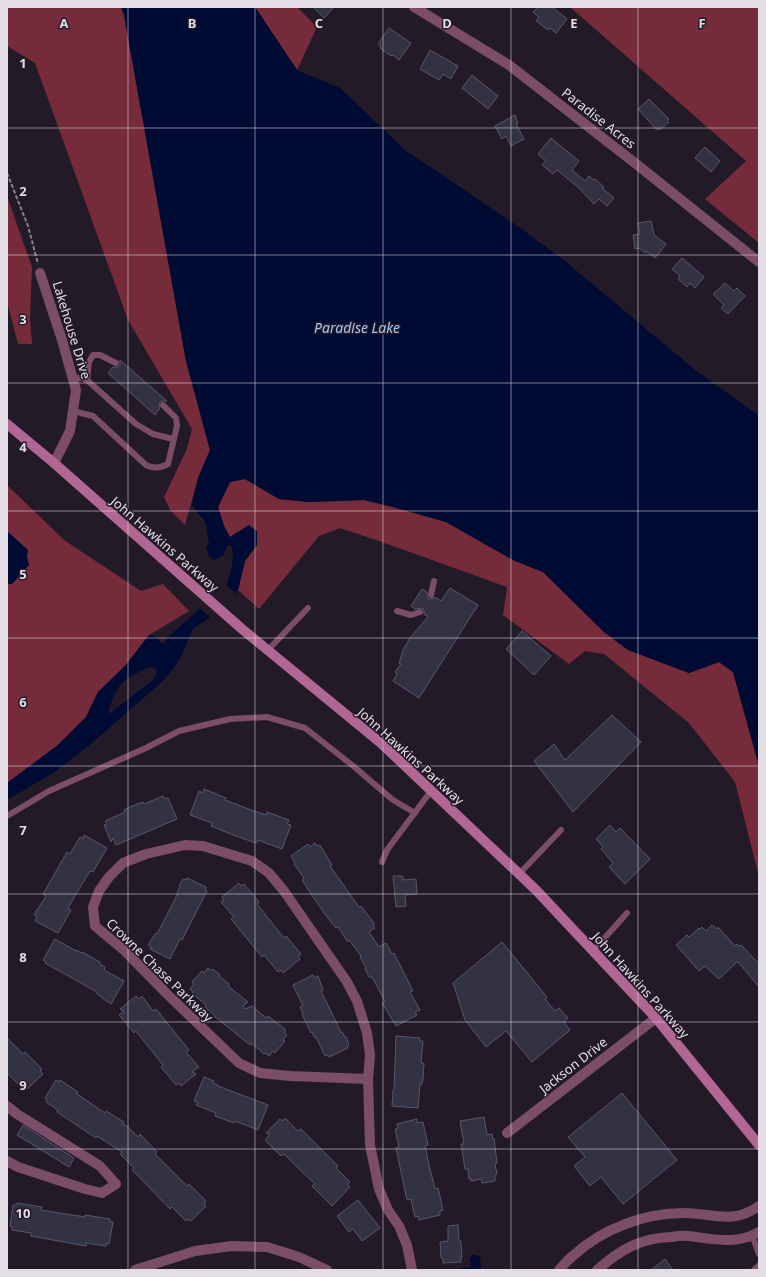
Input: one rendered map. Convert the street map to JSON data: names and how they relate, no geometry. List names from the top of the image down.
{
  "streets": {
    "main road": ["John Hawkins Parkway"],
    "street": [
      "Paradise Acres",
      "Lakehouse Drive",
      "Crowne Chase Parkway",
      "Jackson Drive"
    ]
  },
  "crossings": [
    ["Lakehouse Drive", "John Hawkins Parkway"],
    ["John Hawkins Parkway", "Jackson Drive"]
  ],
  "water": ["Paradise Lake"],
  "grid": {
    "columns": [
      "A",
      "B",
      "C",
      "D",
      "E",
      "F"
    ],
    "rows": [
      "1",
      "2",
      "3",
      "4",
      "5",
      "6",
      "7",
      "8",
      "9",
      "10"
    ]
  }
}
